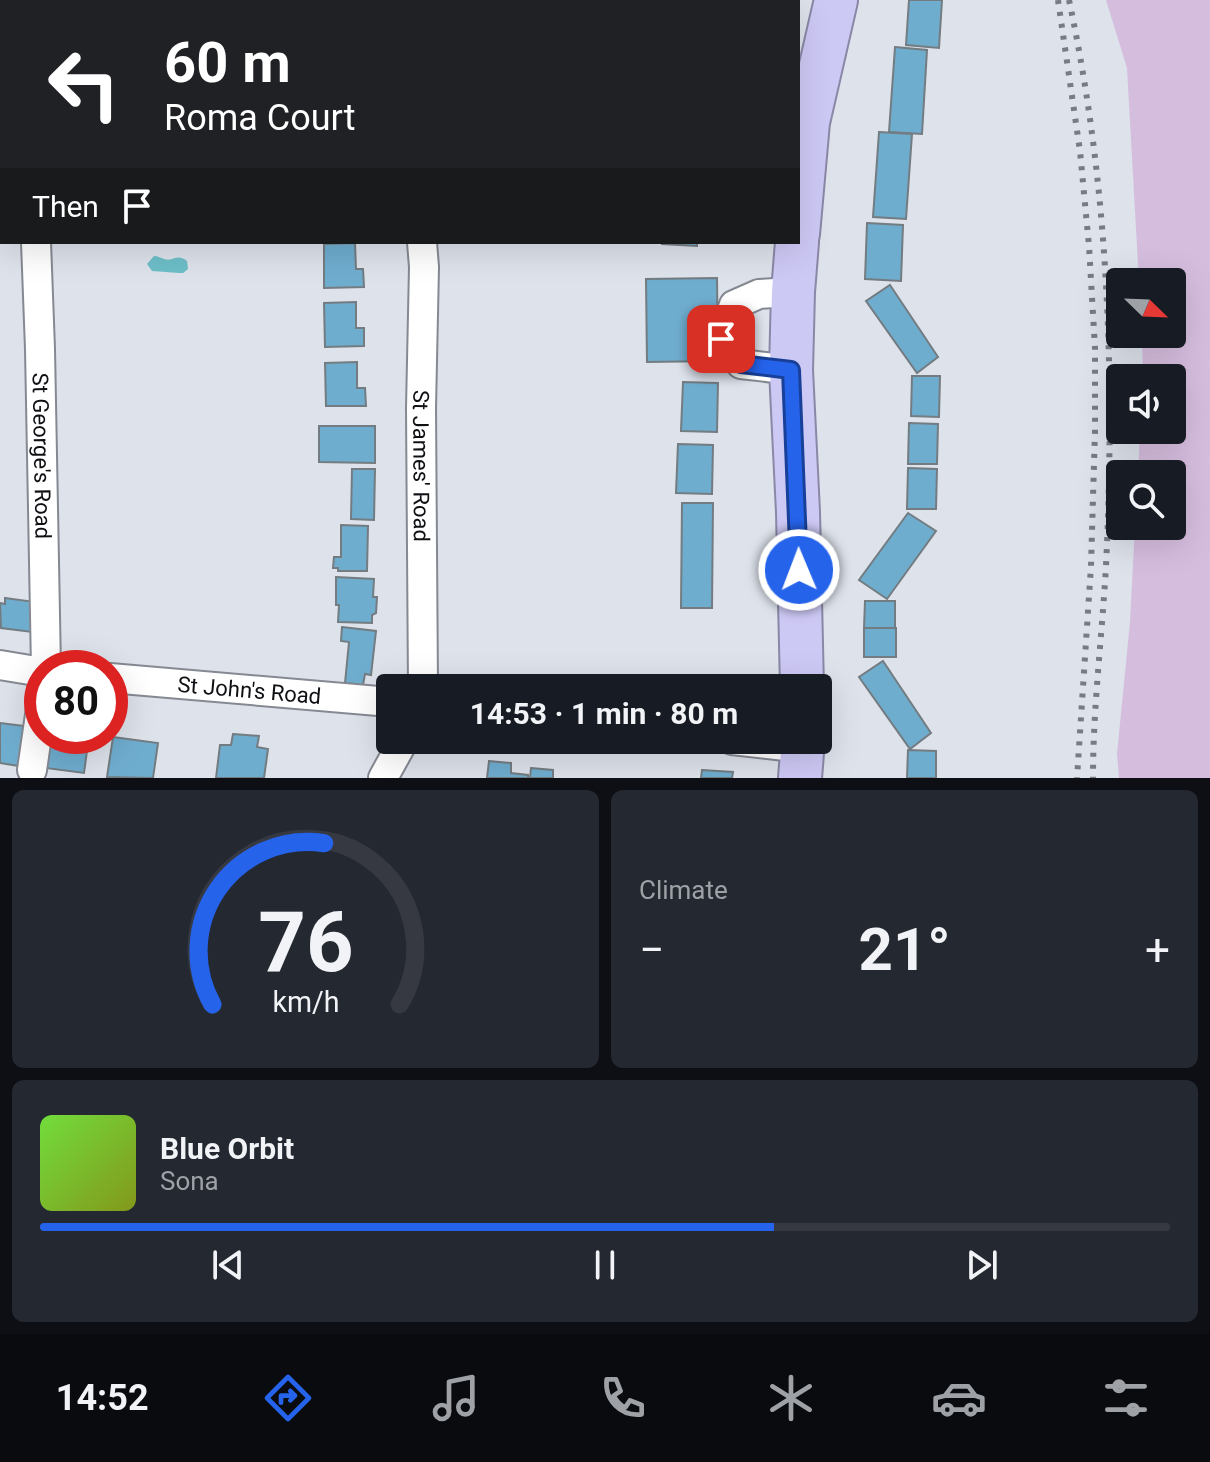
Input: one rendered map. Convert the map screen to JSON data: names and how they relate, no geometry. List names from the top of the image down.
{
  "streets": {
    "street": ["St George's Road", "St James' Road", "St John's Road"]
  },
  "north": "bottom right",
  "page": {
    "turn": ["60 m", "Roma Court"],
    "then": "Then",
    "limit": "80",
    "trip": "14:53 · 1 min · 80 m",
    "tile": "Climate",
    "heat": ["−", "21°", "+"],
    "song": ["Blue Orbit", "Sona"],
    "tabs": "14:52",
    "gauge": ["76", "km/h"]
  }
}
